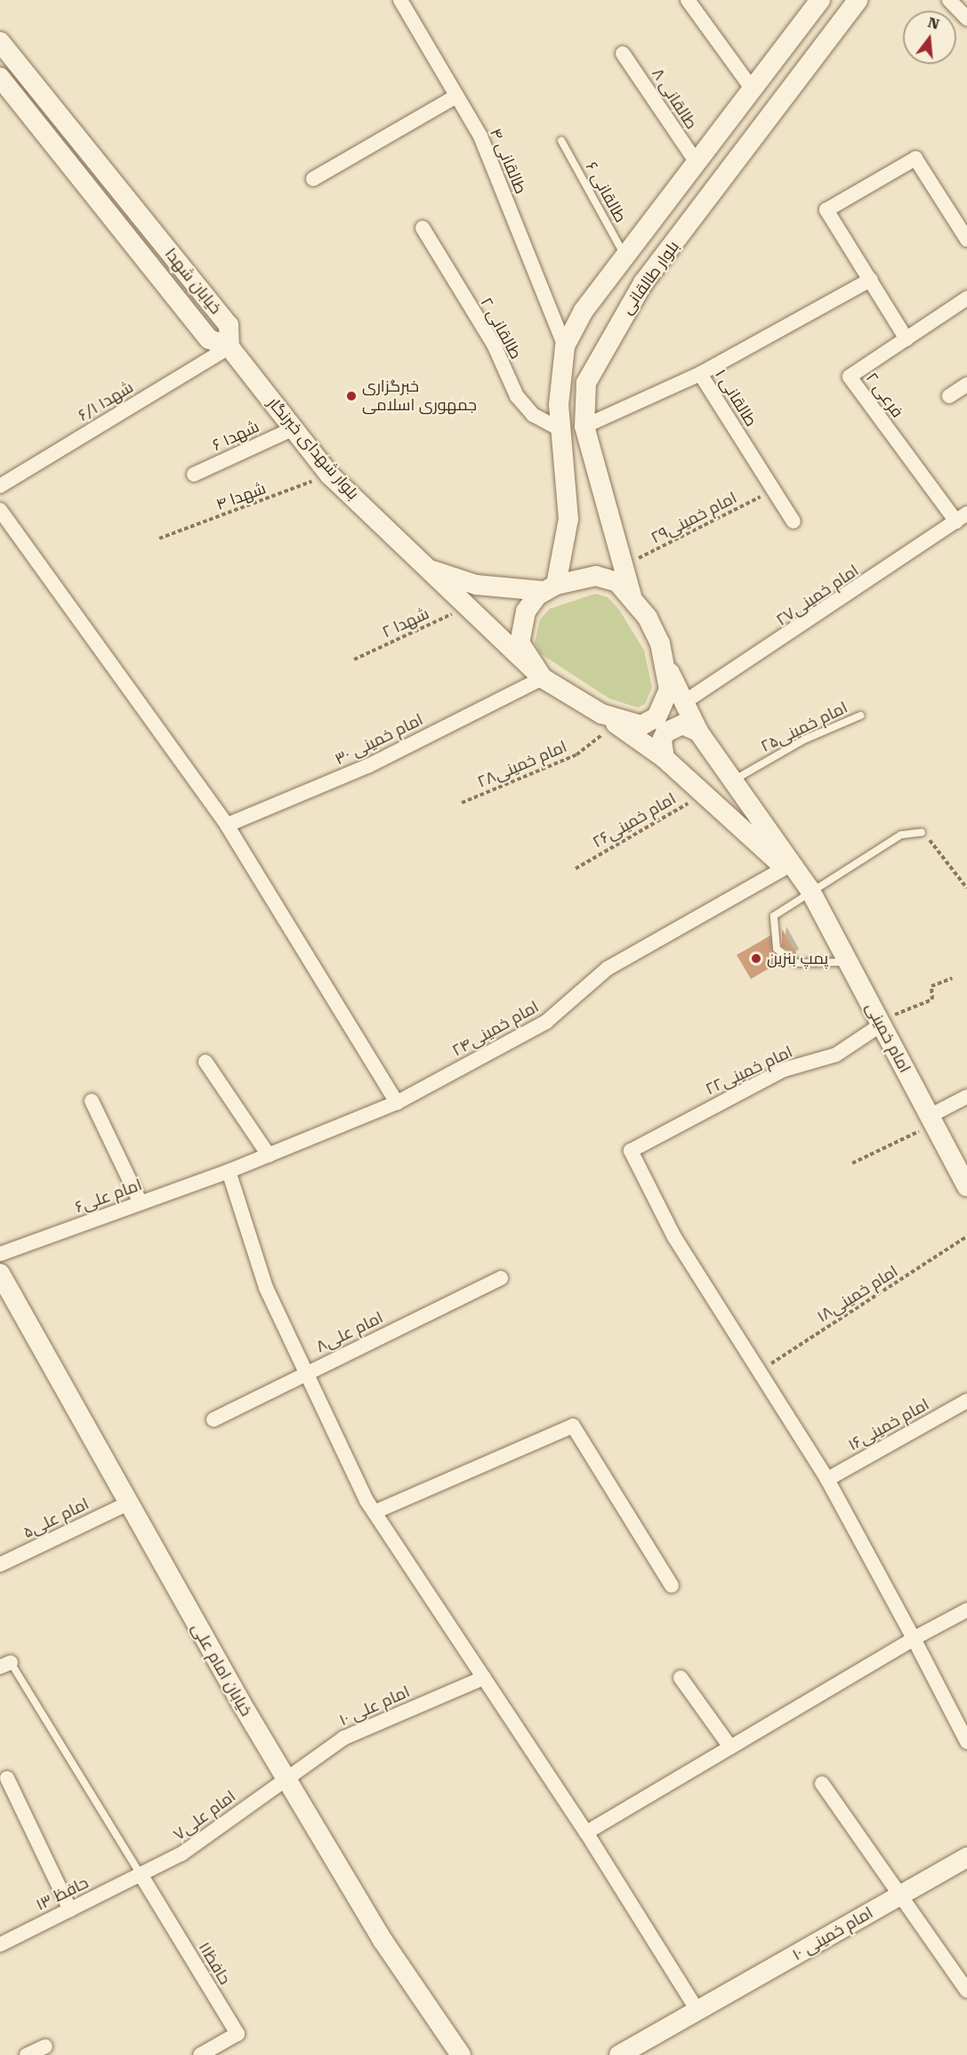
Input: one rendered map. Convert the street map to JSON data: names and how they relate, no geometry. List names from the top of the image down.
{
  "streets": {
    "main road": [
      "بلوار طالقانی",
      "خیابان شهدا",
      "بلوار شهدای خبرنگار",
      "امام خمینی",
      "خیابان امام علی",
      "امام خمینی ۱۰"
    ],
    "street": [
      "طالقانی ۸",
      "طالقانی ۴",
      "طالقانی ۲",
      "فرعی ۲",
      "طالقانی ۱",
      "شهد۱ ۶/۱",
      "شهد۱ ۶",
      "امام خمینی۲۷",
      "امام خمینی ۳۰",
      "امام خمینی۲۴",
      "امام خمینی۲۲",
      "امام علی۶",
      "امام علی۸",
      "امام خمینی۱۶",
      "امام علی۵",
      "امام علی ۱۰",
      "امام علی۷",
      "حافظ ۱۳",
      "حافظ۱۱"
    ],
    "lane": ["طالقانی ۶", "امام خمینی۲۵"],
    "path": [
      "شهدا ۴",
      "امام خمینی۲۹",
      "شهدا ۲",
      "امام خمینی۲۸",
      "امام خمینی۲۶",
      "امام خمینی۱۸"
    ]
  },
  "crossings": [
    ["طالقانی ۸", "بلوار طالقانی"],
    ["طالقانی ۴", "بلوار طالقانی"],
    ["طالقانی ۶", "بلوار طالقانی"],
    ["بلوار طالقانی", "طالقانی ۲"],
    ["بلوار طالقانی", "طالقانی ۱"],
    ["بلوار طالقانی", "بلوار شهدای خبرنگار"],
    ["بلوار طالقانی", "امام خمینی۲۹"],
    ["بلوار طالقانی", "امام خمینی ۳۰"],
    ["بلوار طالقانی", "امام خمینی۲۸"],
    ["بلوار طالقانی", "امام خمینی"],
    ["خیابان شهدا", "شهد۱ ۶/۱"],
    ["خیابان شهدا", "بلوار شهدای خبرنگار"],
    ["فرعی ۲", "امام خمینی۲۷"],
    ["طالقانی ۱", "امام خمینی۲۹"],
    ["شهد۱ ۶/۱", "بلوار شهدای خبرنگار"],
    ["شهد۱ ۶", "بلوار شهدای خبرنگار"],
    ["بلوار شهدای خبرنگار", "شهدا ۴"],
    ["بلوار شهدای خبرنگار", "شهدا ۲"],
    ["بلوار شهدای خبرنگار", "امام خمینی ۳۰"],
    ["بلوار شهدای خبرنگار", "امام خمینی۲۸"],
    ["بلوار شهدای خبرنگار", "امام خمینی"],
    ["امام خمینی۲۷", "امام خمینی"],
    ["امام خمینی۲۵", "امام خمینی"],
    ["امام خمینی ۳۰", "امام خمینی۲۸"],
    ["امام خمینی ۳۰", "امام خمینی"],
    ["امام خمینی۲۸", "امام خمینی"],
    ["امام خمینی۲۶", "امام خمینی"],
    ["امام خمینی۲۴", "امام خمینی"],
    ["امام خمینی۲۴", "امام علی۶"],
    ["امام خمینی", "امام خمینی۲۲"],
    ["امام خمینی۲۲", "امام خمینی۱۸"],
    ["امام علی۵", "خیابان امام علی"],
    ["خیابان امام علی", "امام علی ۱۰"],
    ["خیابان امام علی", "امام علی۷"],
    ["امام علی ۱۰", "امام علی۷"],
    ["امام علی۷", "حافظ ۱۳"],
    ["امام علی۷", "حافظ۱۱"],
    ["حافظ ۱۳", "حافظ۱۱"]
  ],
  "places": ["خبرگزاری جمهوری اسلامی", "پمپ بنزین"],
  "north": "top"
}
